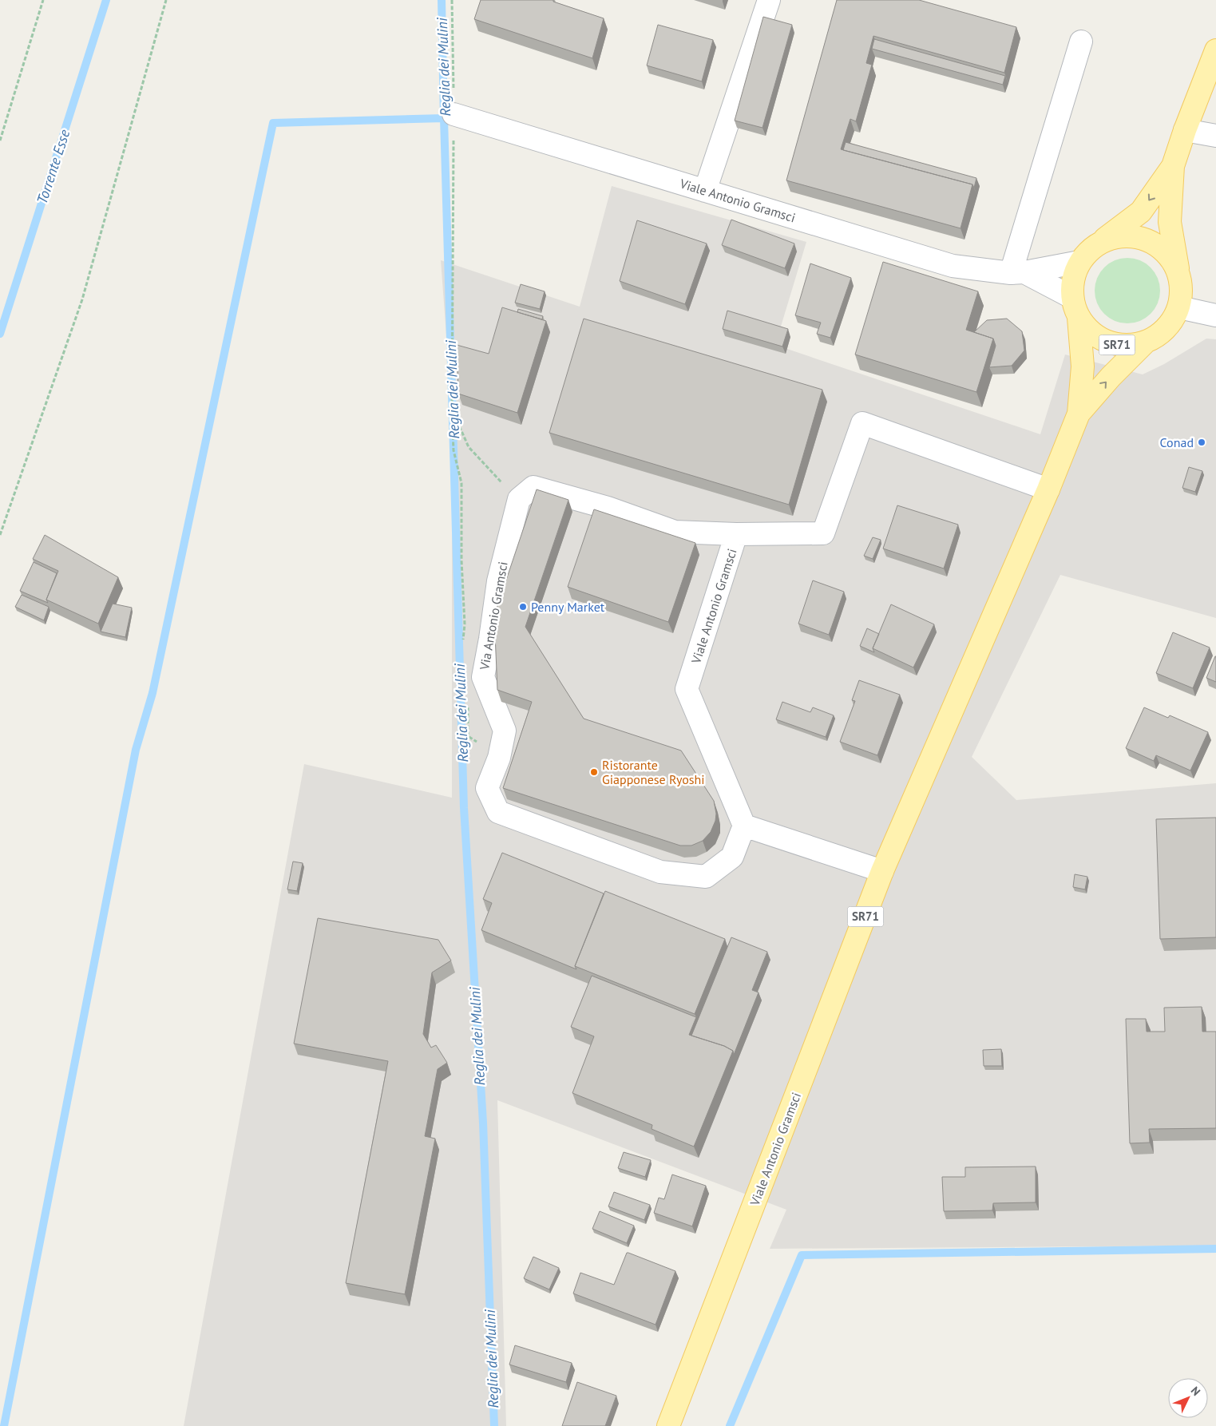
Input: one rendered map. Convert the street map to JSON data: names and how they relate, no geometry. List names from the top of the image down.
{
  "streets": {
    "main road": ["Viale Antonio Gramsci", "SR71"],
    "street": ["Via Antonio Gramsci"]
  },
  "crossings": [
    ["Viale Antonio Gramsci", "Via Antonio Gramsci"]
  ],
  "water": ["Reglia dei Mulini", "Torrente Esse"],
  "places": ["Conad", "Penny Market", "Ristorante Giapponese Ryoshi"],
  "north": "top right"
}
